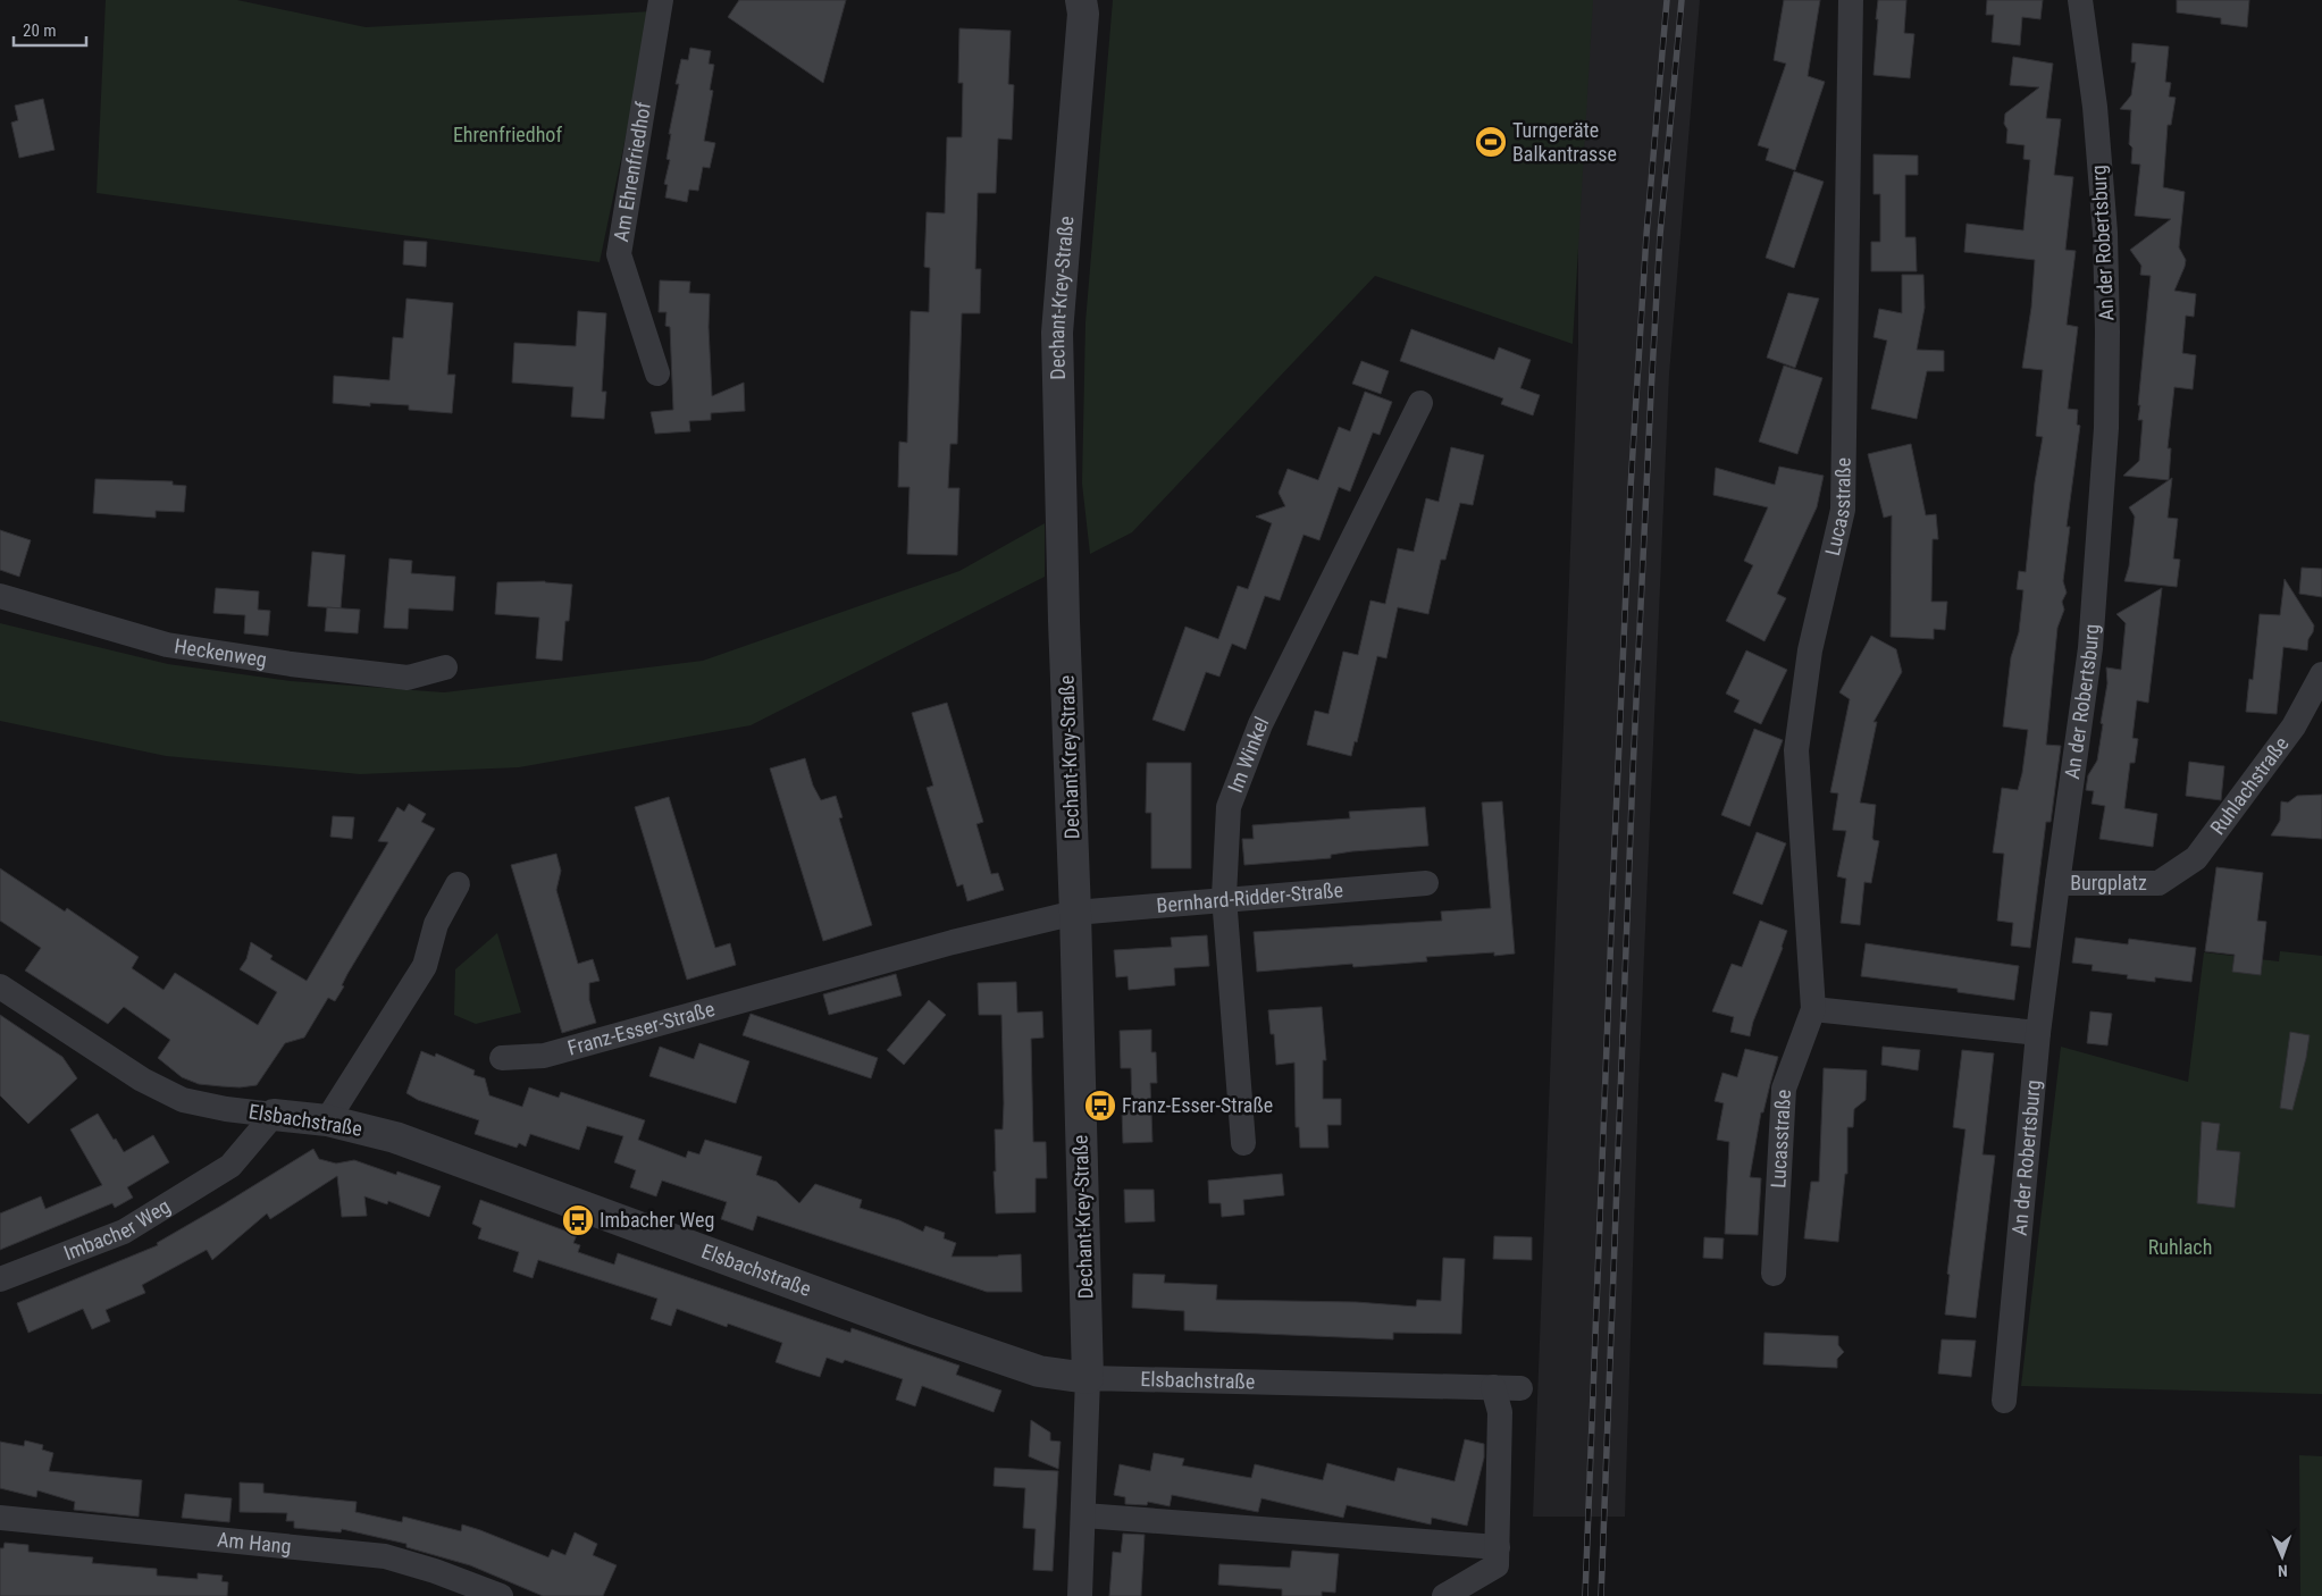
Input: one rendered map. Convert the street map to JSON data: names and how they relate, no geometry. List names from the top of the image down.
{
  "streets": {
    "street": [
      "Am Ehrenfriedhof",
      "An der Robertsburg",
      "Dechant-Krey-Straße",
      "Lucasstraße",
      "Heckenweg",
      "Im Winkel",
      "Ruhlachstraße",
      "Burgplatz",
      "Bernhard-Ridder-Straße",
      "Franz-Esser-Straße",
      "Elsbachstraße",
      "Imbacher Weg",
      "Am Hang"
    ]
  },
  "crossings": [
    ["An der Robertsburg", "Burgplatz"],
    ["Dechant-Krey-Straße", "Bernhard-Ridder-Straße"],
    ["Dechant-Krey-Straße", "Franz-Esser-Straße"],
    ["Dechant-Krey-Straße", "Elsbachstraße"],
    ["Im Winkel", "Bernhard-Ridder-Straße"],
    ["Ruhlachstraße", "Burgplatz"],
    ["Bernhard-Ridder-Straße", "Franz-Esser-Straße"],
    ["Elsbachstraße", "Imbacher Weg"]
  ],
  "parks": ["Ehrenfriedhof", "Ruhlach"],
  "places": {
    "sports": ["Turngeräte Balkantrasse"],
    "bus stop": ["Franz-Esser-Straße", "Imbacher Weg"]
  },
  "scale_bar": "20 m",
  "north": "bottom"
}
